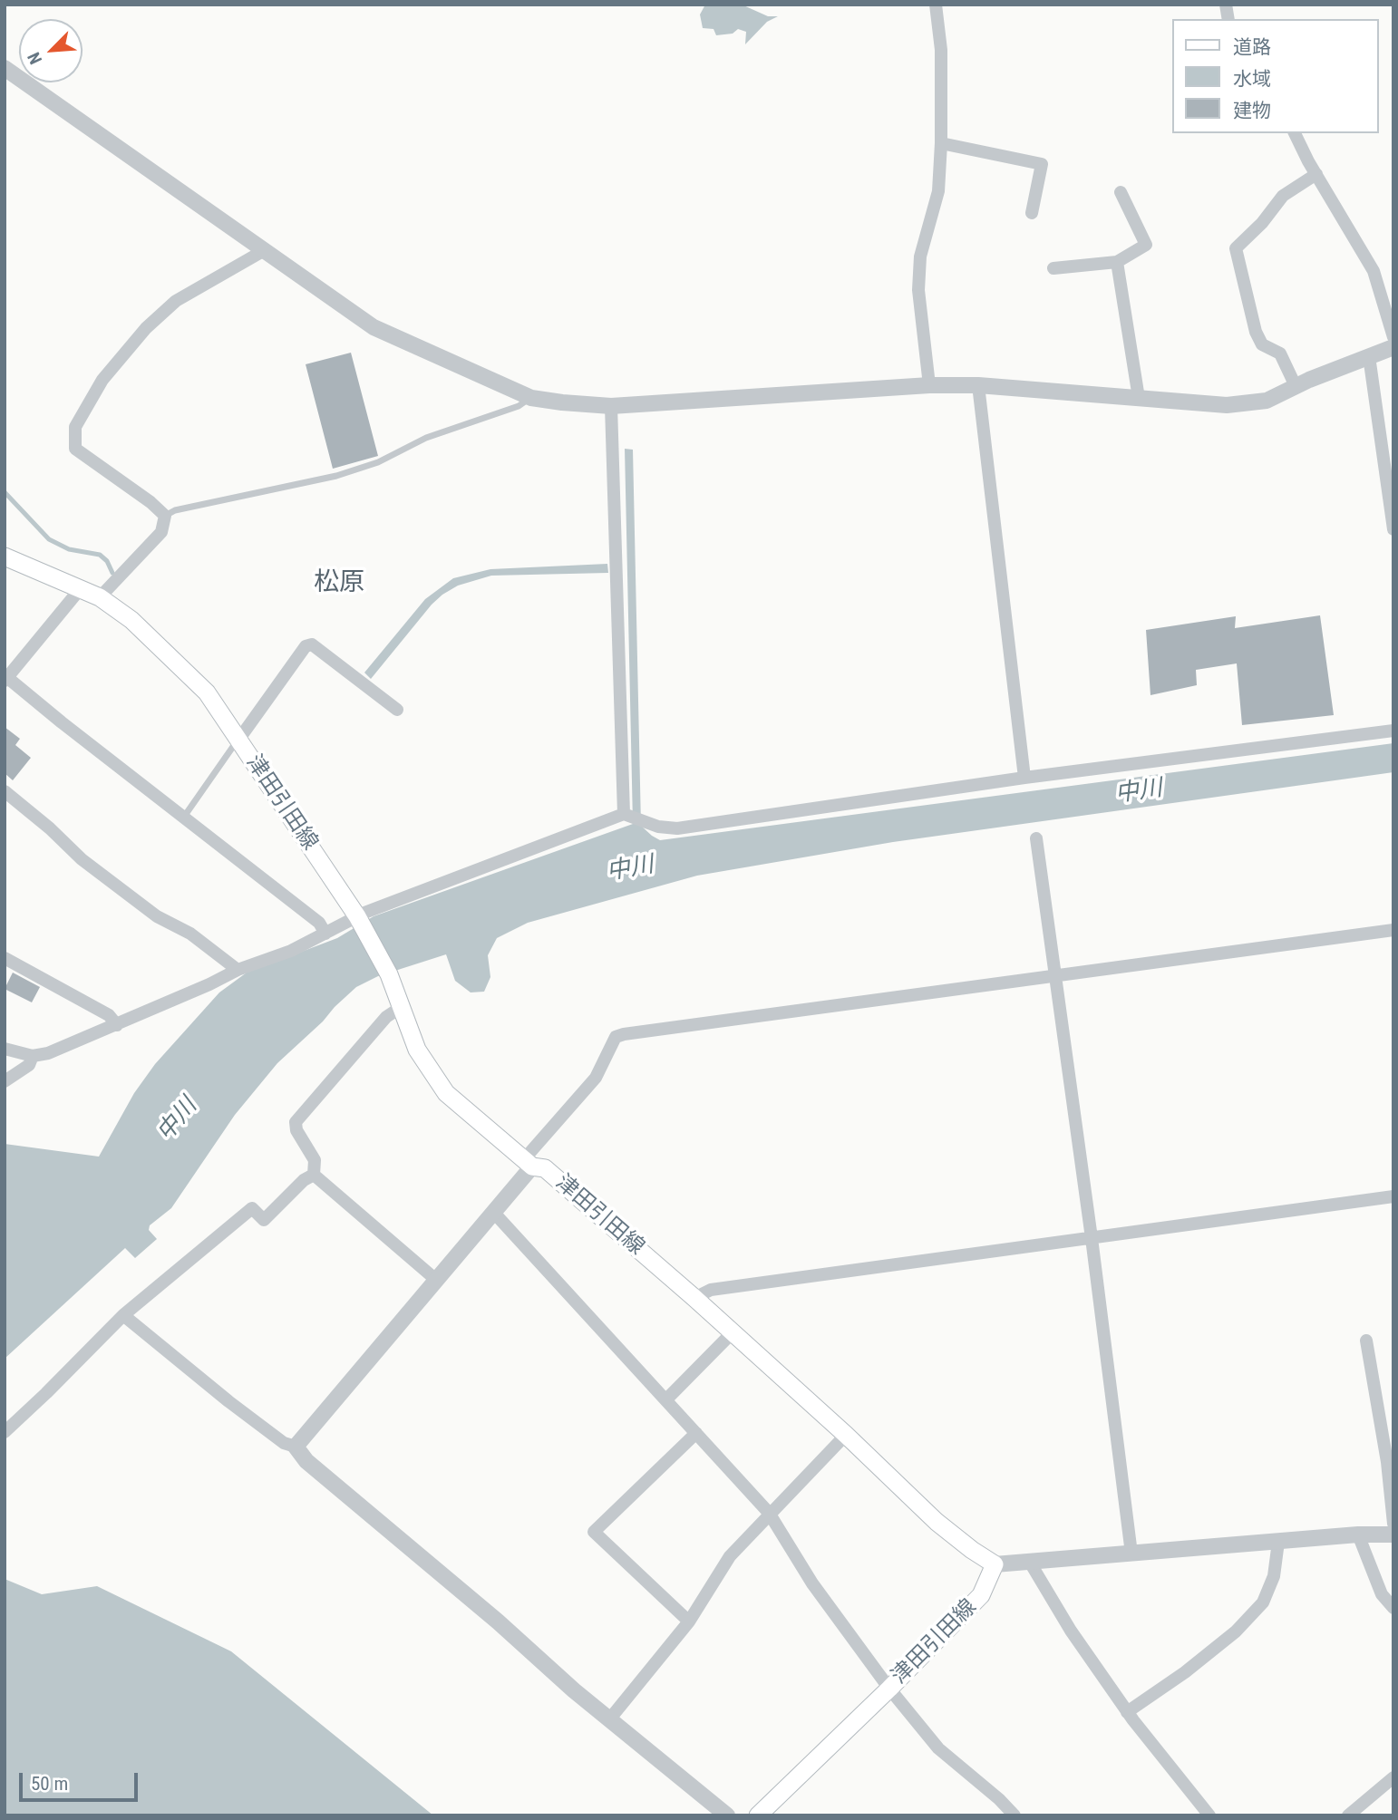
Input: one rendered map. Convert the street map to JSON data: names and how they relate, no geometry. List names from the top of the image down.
{
  "streets": {
    "main road": ["津田引田線"]
  },
  "districts": ["松原"],
  "water": ["中川"],
  "legend": ["道路", "水域", "建物"],
  "scale_bar": "50 m",
  "north": "bottom left"
}
